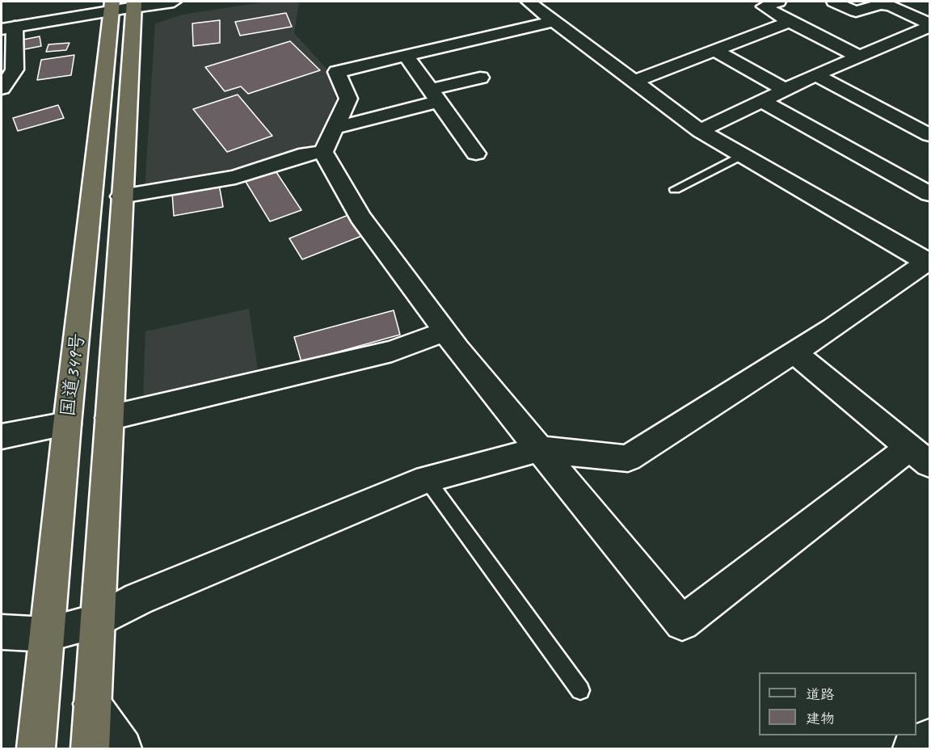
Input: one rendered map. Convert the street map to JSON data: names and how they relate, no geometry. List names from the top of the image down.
{
  "streets": {
    "highway": ["国道349号"]
  },
  "legend": ["道路", "建物"]
}
